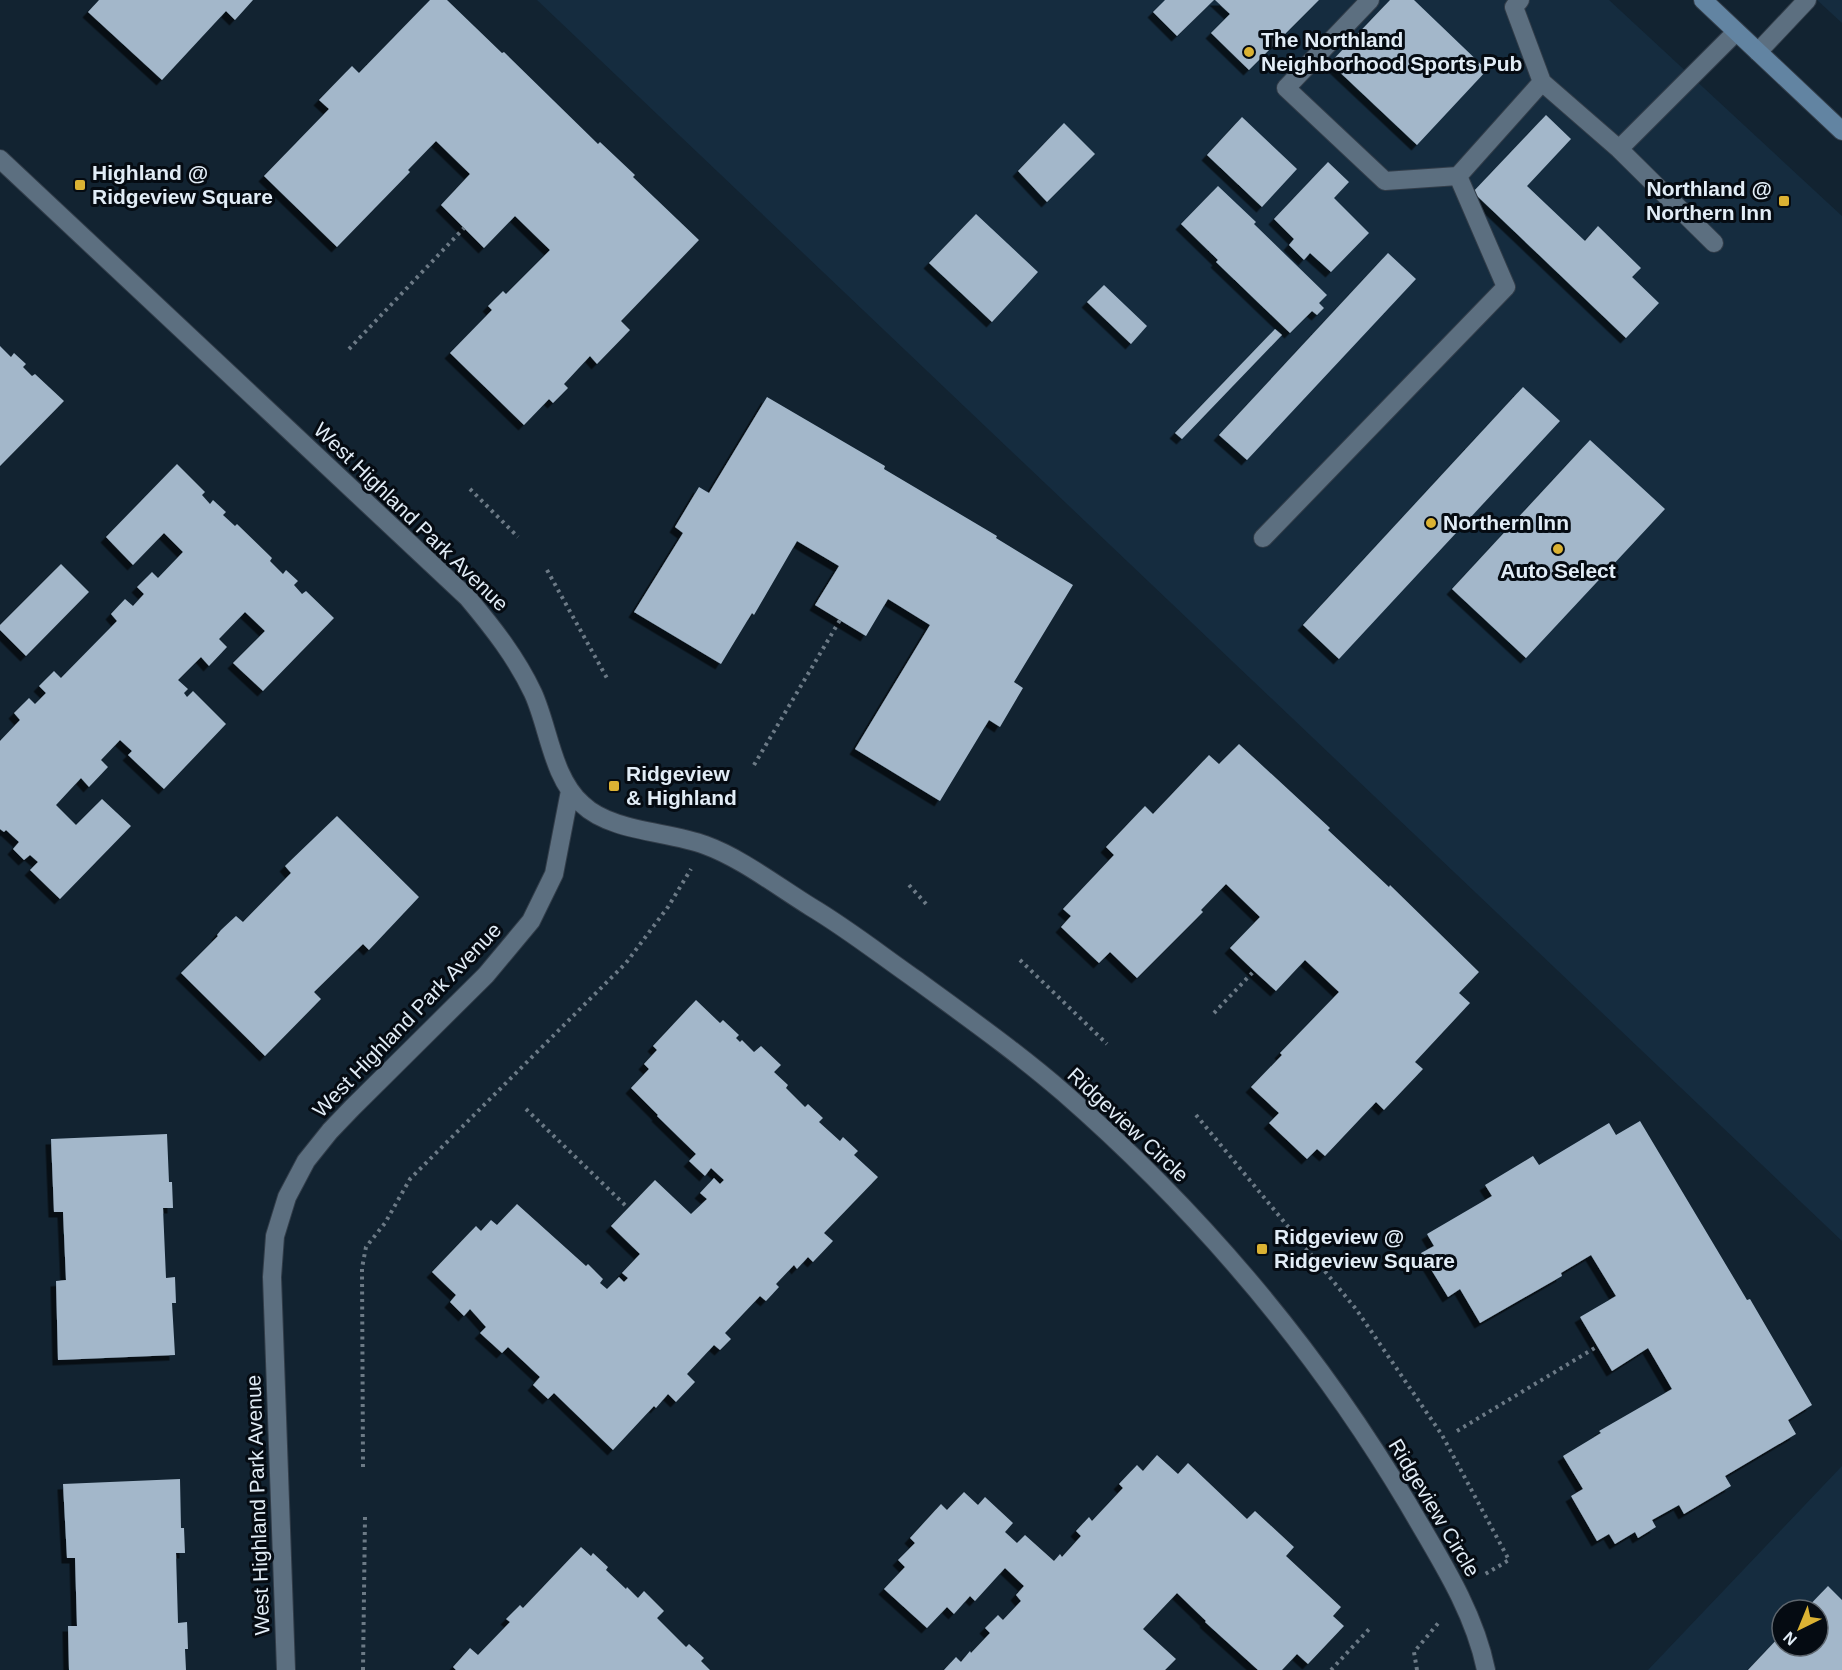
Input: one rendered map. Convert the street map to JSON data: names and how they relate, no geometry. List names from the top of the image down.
{
  "streets": {
    "street": ["West Highland Park Avenue", "Ridgeview Circle"]
  },
  "crossings": [
    ["West Highland Park Avenue", "Ridgeview Circle"]
  ],
  "places": {
    "other": ["The Northland Neighborhood Sports Pub", "Northern Inn", "Auto Select"],
    "transit": [
      "Highland @ Ridgeview Square",
      "Northland @ Northern Inn",
      "Ridgeview & Highland",
      "Ridgeview @ Ridgeview Square"
    ]
  },
  "north": "bottom left"
}
